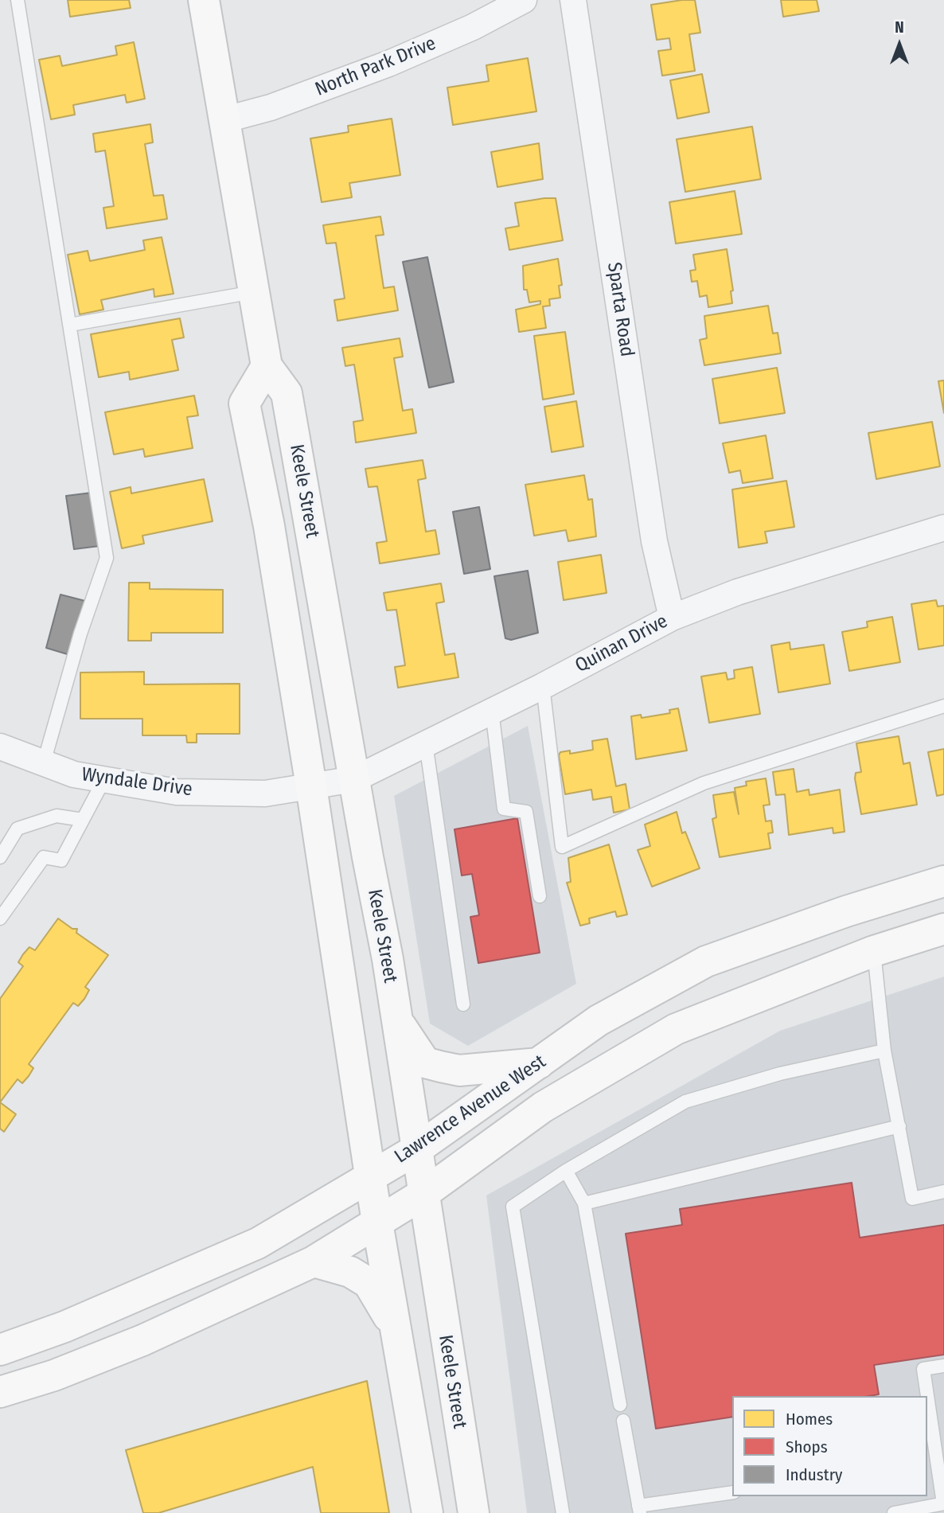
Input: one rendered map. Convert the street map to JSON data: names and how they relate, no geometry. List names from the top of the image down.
{
  "streets": {
    "main road": ["Keele Street", "Lawrence Avenue West"],
    "street": [
      "North Park Drive",
      "Sparta Road",
      "Quinan Drive",
      "Wyndale Drive"
    ]
  },
  "crossings": [
    ["North Park Drive", "Keele Street"],
    ["Sparta Road", "Quinan Drive"],
    ["Keele Street", "Quinan Drive"],
    ["Keele Street", "Lawrence Avenue West"],
    ["Quinan Drive", "Wyndale Drive"]
  ],
  "legend": ["Homes", "Shops", "Industry"],
  "north": "top"
}
